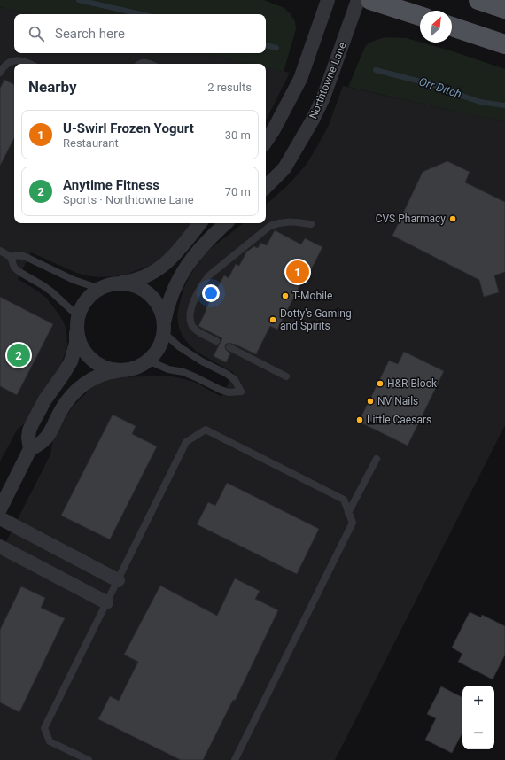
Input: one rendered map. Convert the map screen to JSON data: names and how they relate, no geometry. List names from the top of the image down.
{
  "streets": {
    "street": ["Northtowne Lane"]
  },
  "water": ["Orr Ditch"],
  "places": [
    "CVS Pharmacy",
    "T-Mobile",
    "Dotty's Gaming and Spirits",
    "H&R Block",
    "NV Nails",
    "Little Caesars"
  ],
  "north": "top right",
  "page": {
    "search": "Search here",
    "heading": ["Nearby", "2 results"],
    "list": [
      {
        "mark": "1",
        "name": "U-Swirl Frozen Yogurt",
        "note": "Restaurant",
        "value": "30 m"
      },
      {
        "mark": "2",
        "name": "Anytime Fitness",
        "note": "Sports · Northtowne Lane",
        "value": "70 m"
      }
    ],
    "pins": ["1", "2"],
    "map_buttons": ["+", "−"]
  }
}
